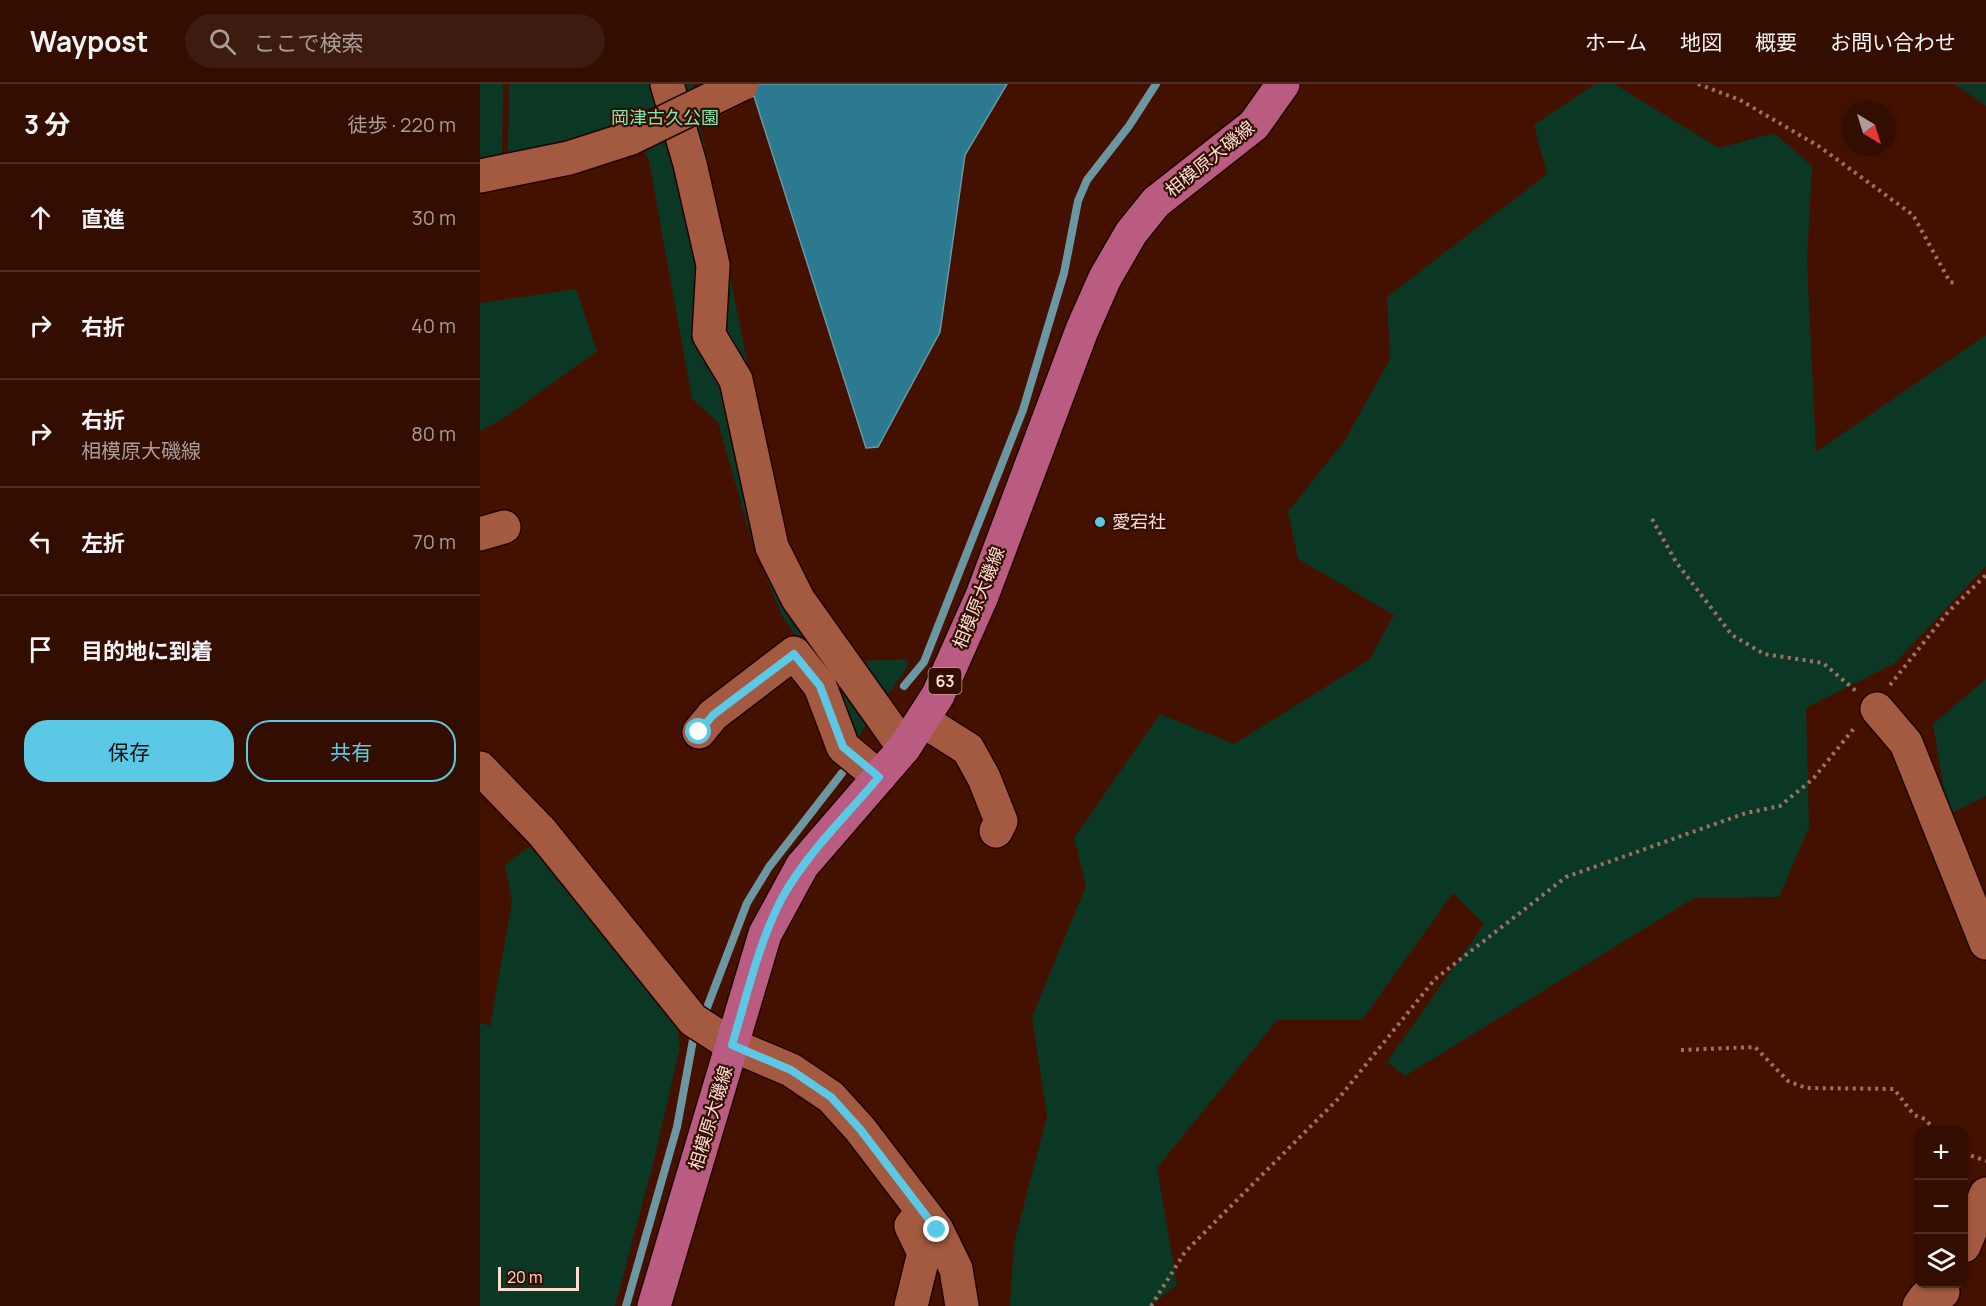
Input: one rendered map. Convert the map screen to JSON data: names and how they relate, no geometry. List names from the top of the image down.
{
  "streets": {
    "main road": ["相模原大磯線", "63"]
  },
  "parks": ["岡津古久公園"],
  "places": ["愛宕社"],
  "scale_bar": "20 m",
  "north": "bottom right",
  "page": {
    "header": "Waypost",
    "search": "ここで検索",
    "nav": [
      "ホーム",
      "地図",
      "概要",
      "お問い合わせ"
    ],
    "heading": ["3 分", "徒歩 · 220 m"],
    "list": [
      ["直進", "30 m"],
      ["右折", "40 m"],
      ["右折", "相模原大磯線", "80 m"],
      ["左折", "70 m"],
      "目的地に到着"
    ],
    "buttons": ["保存", "共有"],
    "map_buttons": ["+", "−"],
    "scale": "20 m"
  }
}
